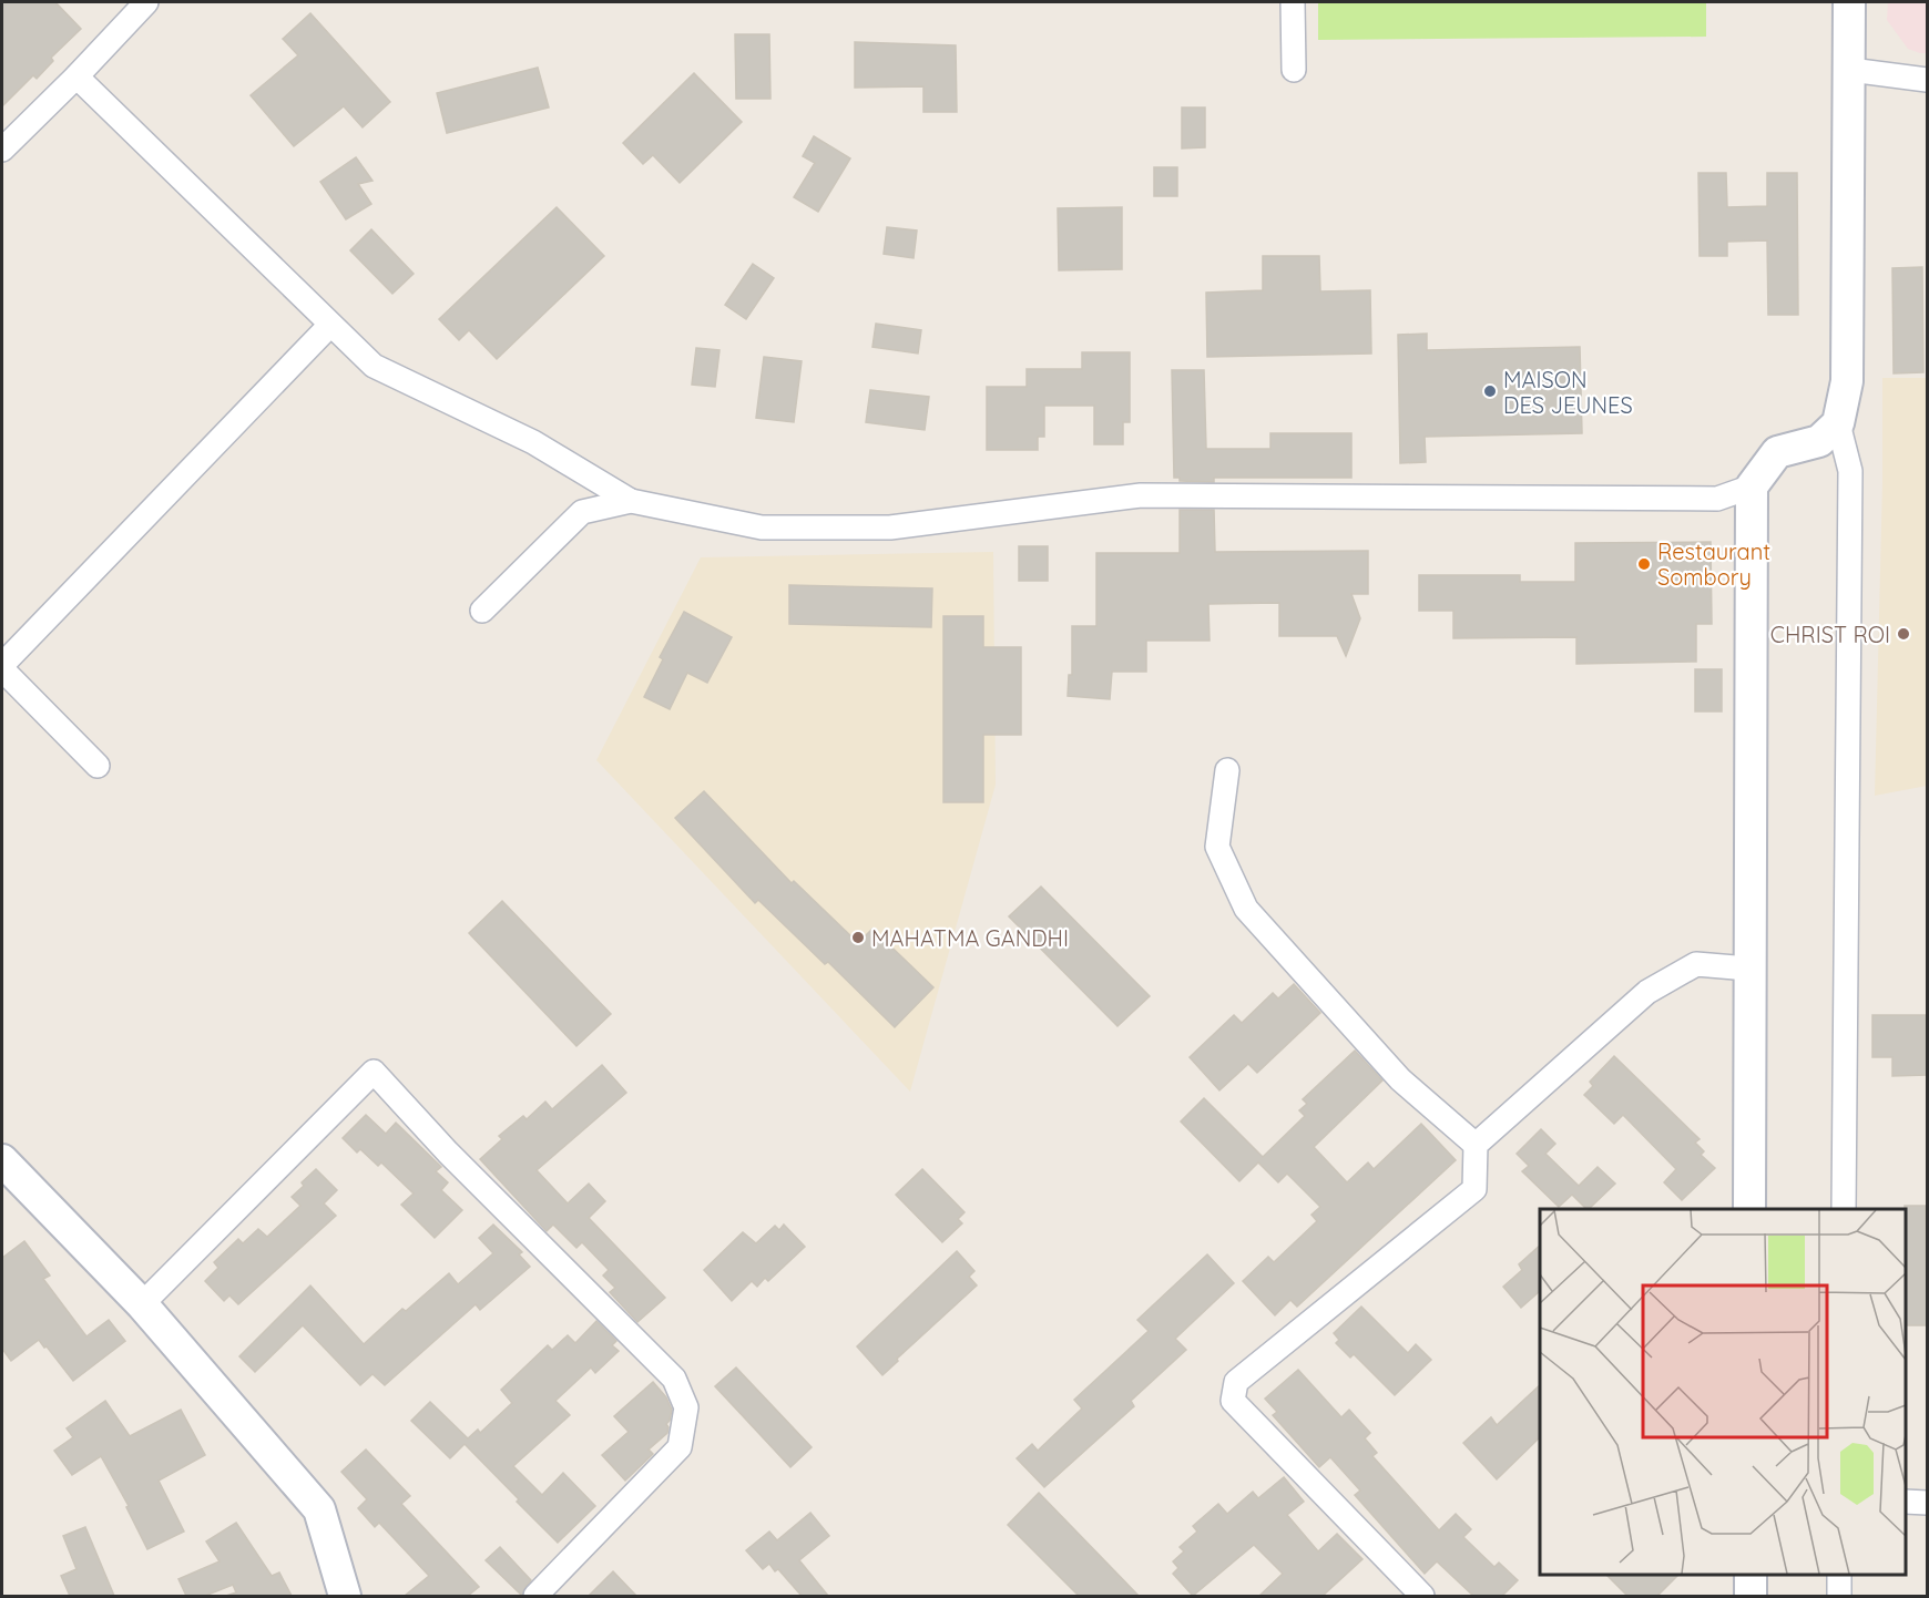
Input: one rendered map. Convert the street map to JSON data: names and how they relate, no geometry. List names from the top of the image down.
{
  "places": [
    "MAISON DES JEUNES",
    "Restaurant Sombory",
    "CHRIST ROI",
    "MAHATMA GANDHI"
  ]
}
